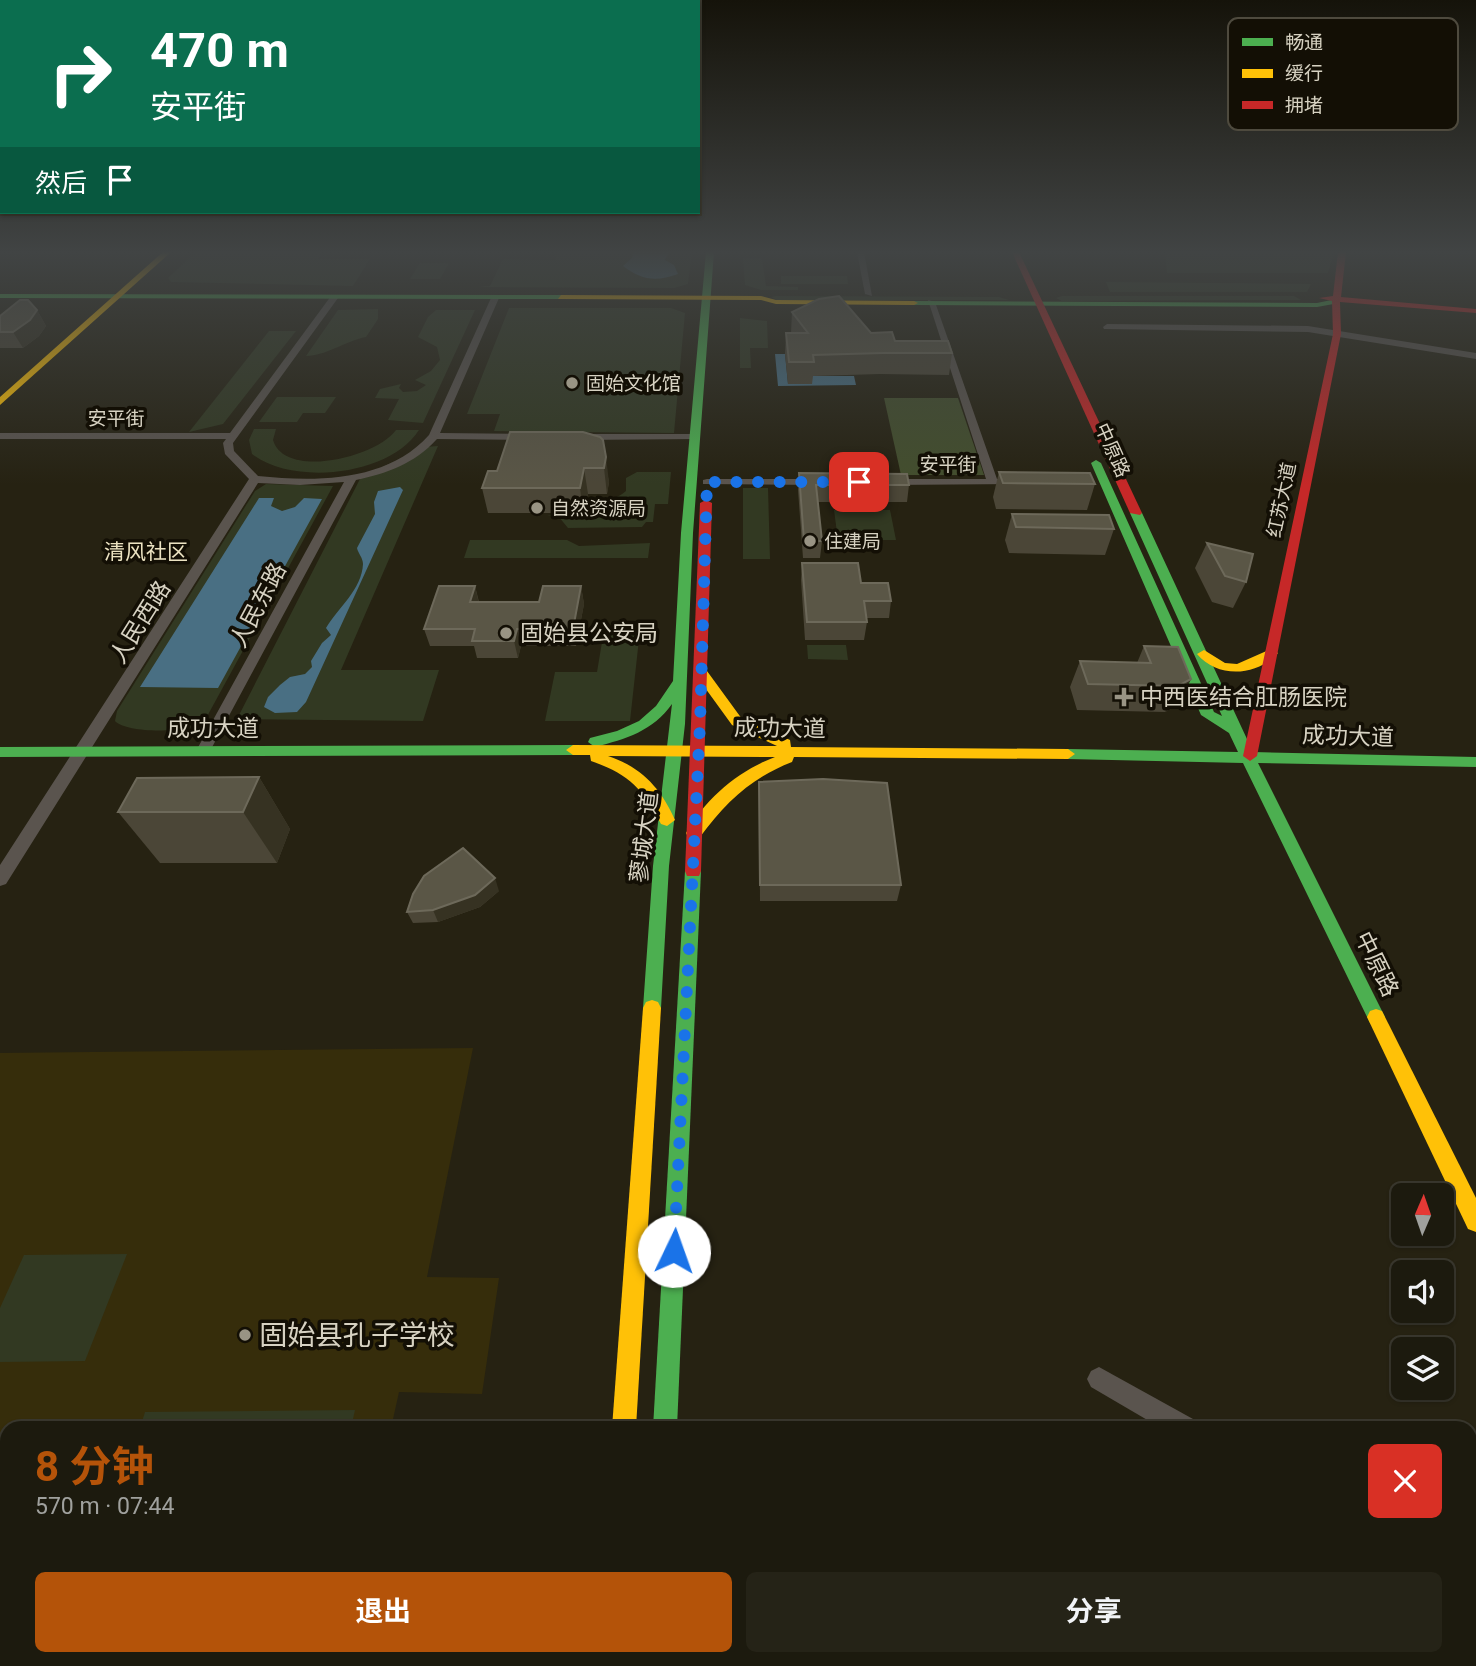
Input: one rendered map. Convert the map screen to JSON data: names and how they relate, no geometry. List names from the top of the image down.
{
  "streets": {
    "main road": [
      "中原路",
      "红苏大道",
      "成功大道",
      "蓼城大道"
    ],
    "street": ["安平街", "人民东路", "人民西路"]
  },
  "crossings": [
    ["中原路", "红苏大道"],
    ["中原路", "成功大道"],
    ["红苏大道", "成功大道"],
    ["人民东路", "成功大道"],
    ["人民西路", "成功大道"],
    ["成功大道", "蓼城大道"]
  ],
  "districts": ["清风社区"],
  "places": {
    "other": [
      "固始文化馆",
      "自然资源局",
      "住建局",
      "固始县公安局",
      "固始县孔子学校"
    ],
    "health": ["中西医结合肛肠医院"]
  },
  "legend": ["畅通", "缓行", "拥堵"],
  "north": "top",
  "page": {
    "turn": ["470 m", "安平街"],
    "then": "然后",
    "heading": ["8 分钟", "570 m · 07:44"],
    "buttons": ["退出", "分享"]
  }
}
